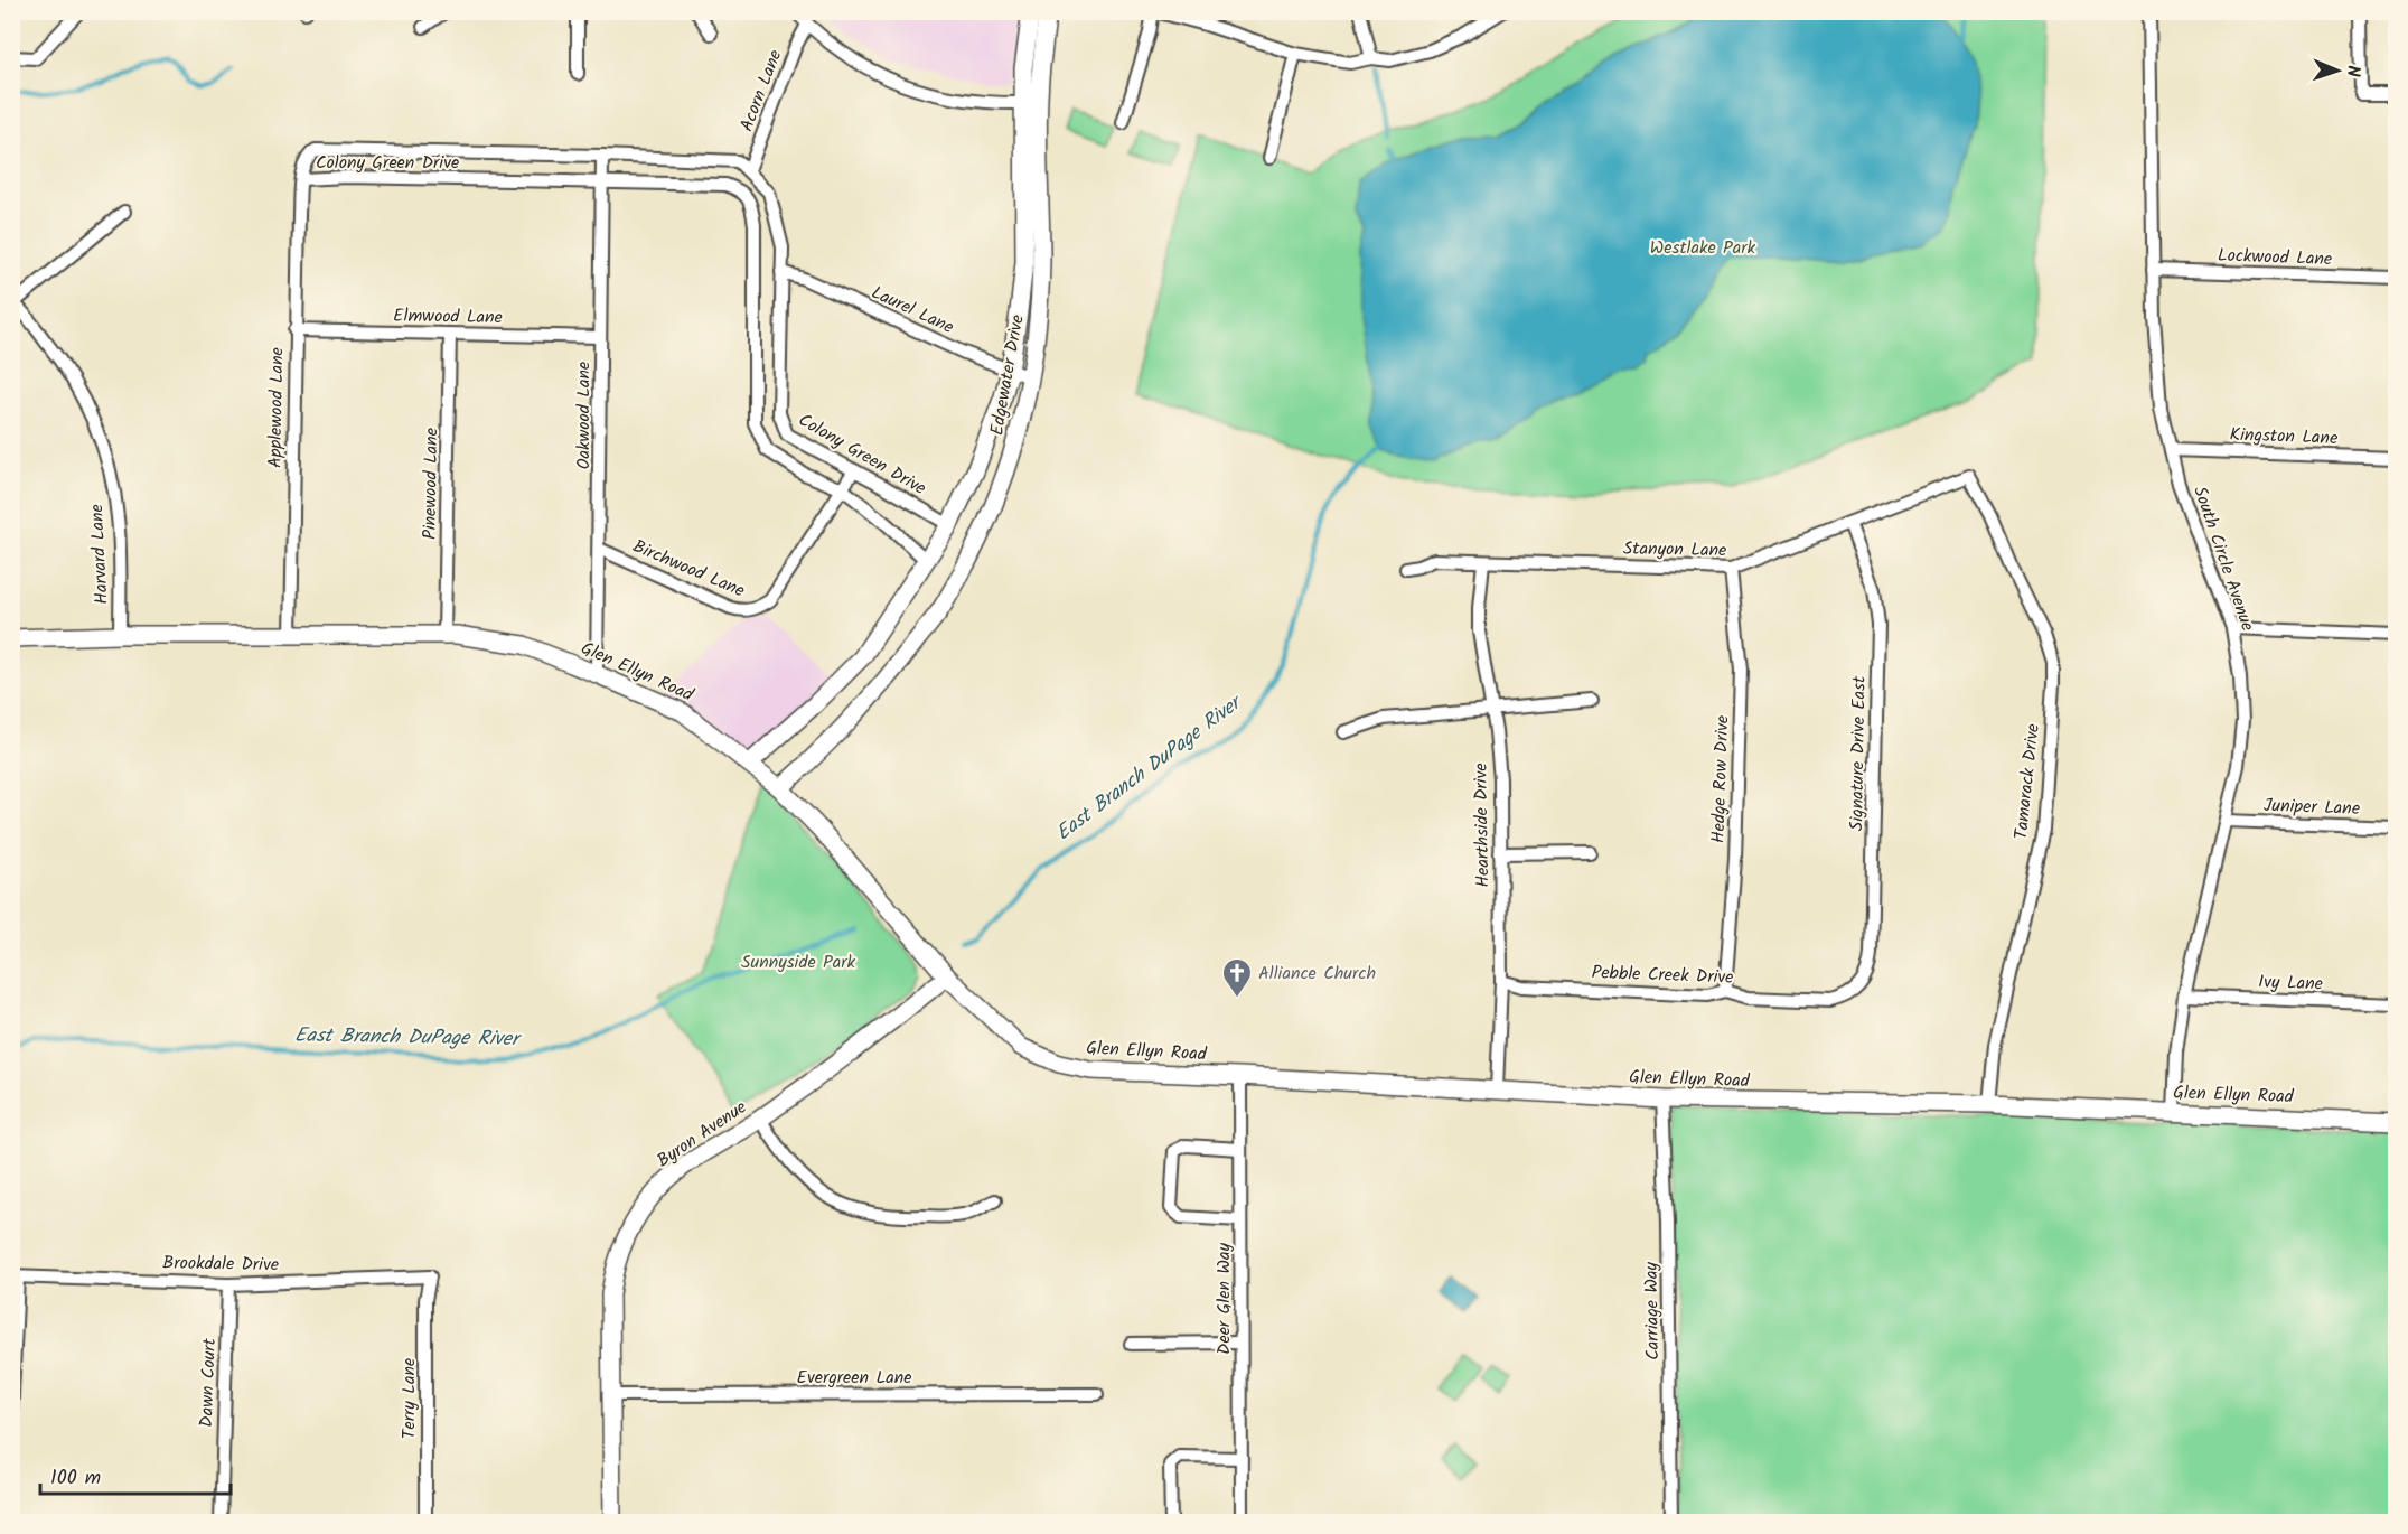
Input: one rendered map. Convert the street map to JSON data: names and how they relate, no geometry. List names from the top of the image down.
{
  "streets": {
    "street": [
      "Acorn Lane",
      "Colony Green Drive",
      "Lockwood Lane",
      "Laurel Lane",
      "Elmwood Lane",
      "Edgewater Drive",
      "Applewood Lane",
      "Oakwood Lane",
      "Kingston Lane",
      "Pinewood Lane",
      "Stanyon Lane",
      "Harvard Lane",
      "South Circle Avenue",
      "Birchwood Lane",
      "Glen Ellyn Road",
      "Signature Drive East",
      "Hedge Row Drive",
      "Tamarack Drive",
      "Juniper Lane",
      "Hearthside Drive",
      "Pebble Creek Drive",
      "Ivy Lane",
      "Byron Avenue",
      "Brookdale Drive",
      "Deer Glen Way",
      "Carriage Way",
      "Evergreen Lane",
      "Dawn Court",
      "Terry Lane"
    ]
  },
  "crossings": [
    ["Acorn Lane", "Colony Green Drive"],
    ["Colony Green Drive", "Laurel Lane"],
    ["Colony Green Drive", "Edgewater Drive"],
    ["Colony Green Drive", "Applewood Lane"],
    ["Colony Green Drive", "Oakwood Lane"],
    ["Colony Green Drive", "Birchwood Lane"],
    ["Lockwood Lane", "South Circle Avenue"],
    ["Laurel Lane", "Edgewater Drive"],
    ["Elmwood Lane", "Applewood Lane"],
    ["Elmwood Lane", "Oakwood Lane"],
    ["Elmwood Lane", "Pinewood Lane"],
    ["Edgewater Drive", "Glen Ellyn Road"],
    ["Applewood Lane", "Glen Ellyn Road"],
    ["Oakwood Lane", "Birchwood Lane"],
    ["Oakwood Lane", "Glen Ellyn Road"],
    ["Kingston Lane", "South Circle Avenue"],
    ["Pinewood Lane", "Glen Ellyn Road"],
    ["Stanyon Lane", "Signature Drive East"],
    ["Stanyon Lane", "Hedge Row Drive"],
    ["Stanyon Lane", "Tamarack Drive"],
    ["Stanyon Lane", "Hearthside Drive"],
    ["Harvard Lane", "Glen Ellyn Road"],
    ["South Circle Avenue", "Glen Ellyn Road"],
    ["South Circle Avenue", "Juniper Lane"],
    ["South Circle Avenue", "Ivy Lane"],
    ["Glen Ellyn Road", "Tamarack Drive"],
    ["Glen Ellyn Road", "Hearthside Drive"],
    ["Glen Ellyn Road", "Byron Avenue"],
    ["Glen Ellyn Road", "Deer Glen Way"],
    ["Glen Ellyn Road", "Carriage Way"],
    ["Signature Drive East", "Pebble Creek Drive"],
    ["Hedge Row Drive", "Pebble Creek Drive"],
    ["Hearthside Drive", "Pebble Creek Drive"],
    ["Byron Avenue", "Evergreen Lane"],
    ["Brookdale Drive", "Dawn Court"],
    ["Brookdale Drive", "Terry Lane"]
  ],
  "water": ["East Branch DuPage River"],
  "parks": ["Westlake Park", "Sunnyside Park"],
  "places": {
    "church": ["Alliance Church"]
  },
  "scale_bar": "100 m",
  "north": "right"
}
